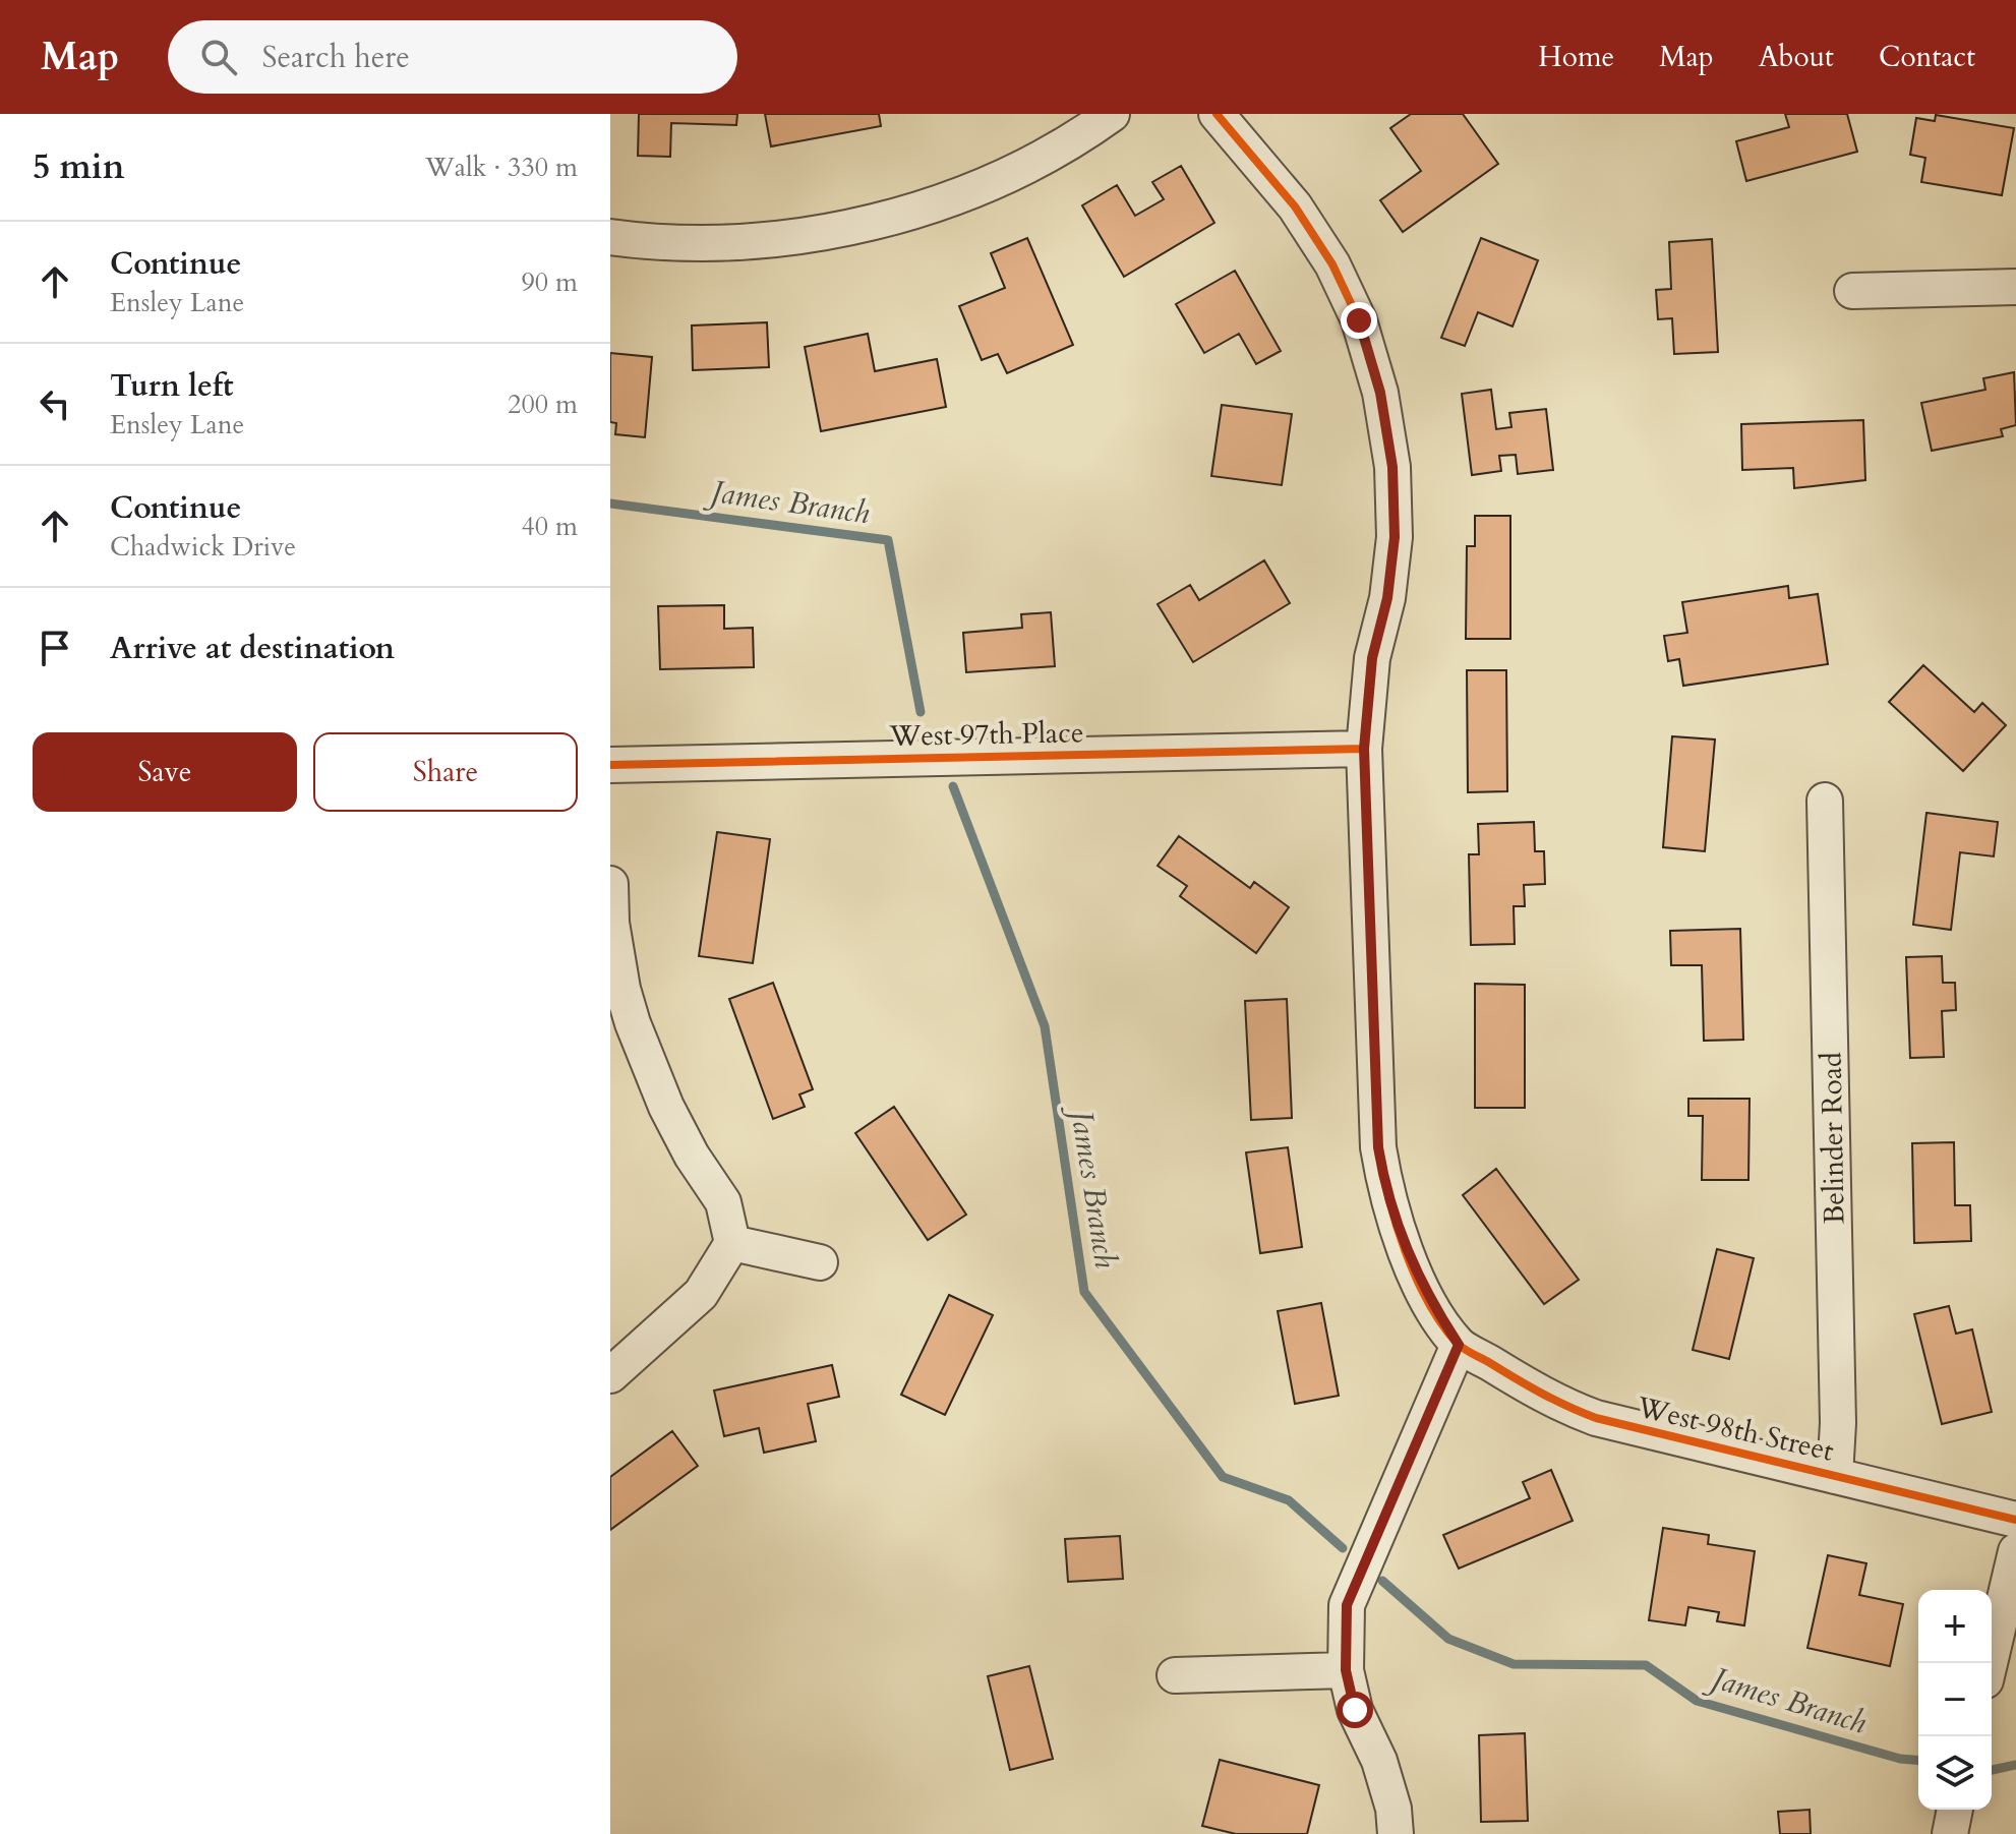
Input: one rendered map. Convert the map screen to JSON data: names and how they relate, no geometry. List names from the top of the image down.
{
  "streets": {
    "street": ["West 97th Place", "Belinder Road", "West 98th Street"]
  },
  "crossings": [
    ["Belinder Road", "West 98th Street"]
  ],
  "water": ["James Branch"],
  "page": {
    "header": "Map",
    "search": "Search here",
    "nav": [
      "Home",
      "Map",
      "About",
      "Contact"
    ],
    "heading": ["5 min", "Walk · 330 m"],
    "list": [
      ["Continue", "Ensley Lane", "90 m"],
      ["Turn left", "Ensley Lane", "200 m"],
      ["Continue", "Chadwick Drive", "40 m"],
      "Arrive at destination"
    ],
    "buttons": ["Save", "Share"],
    "map_buttons": ["+", "−"]
  }
}
